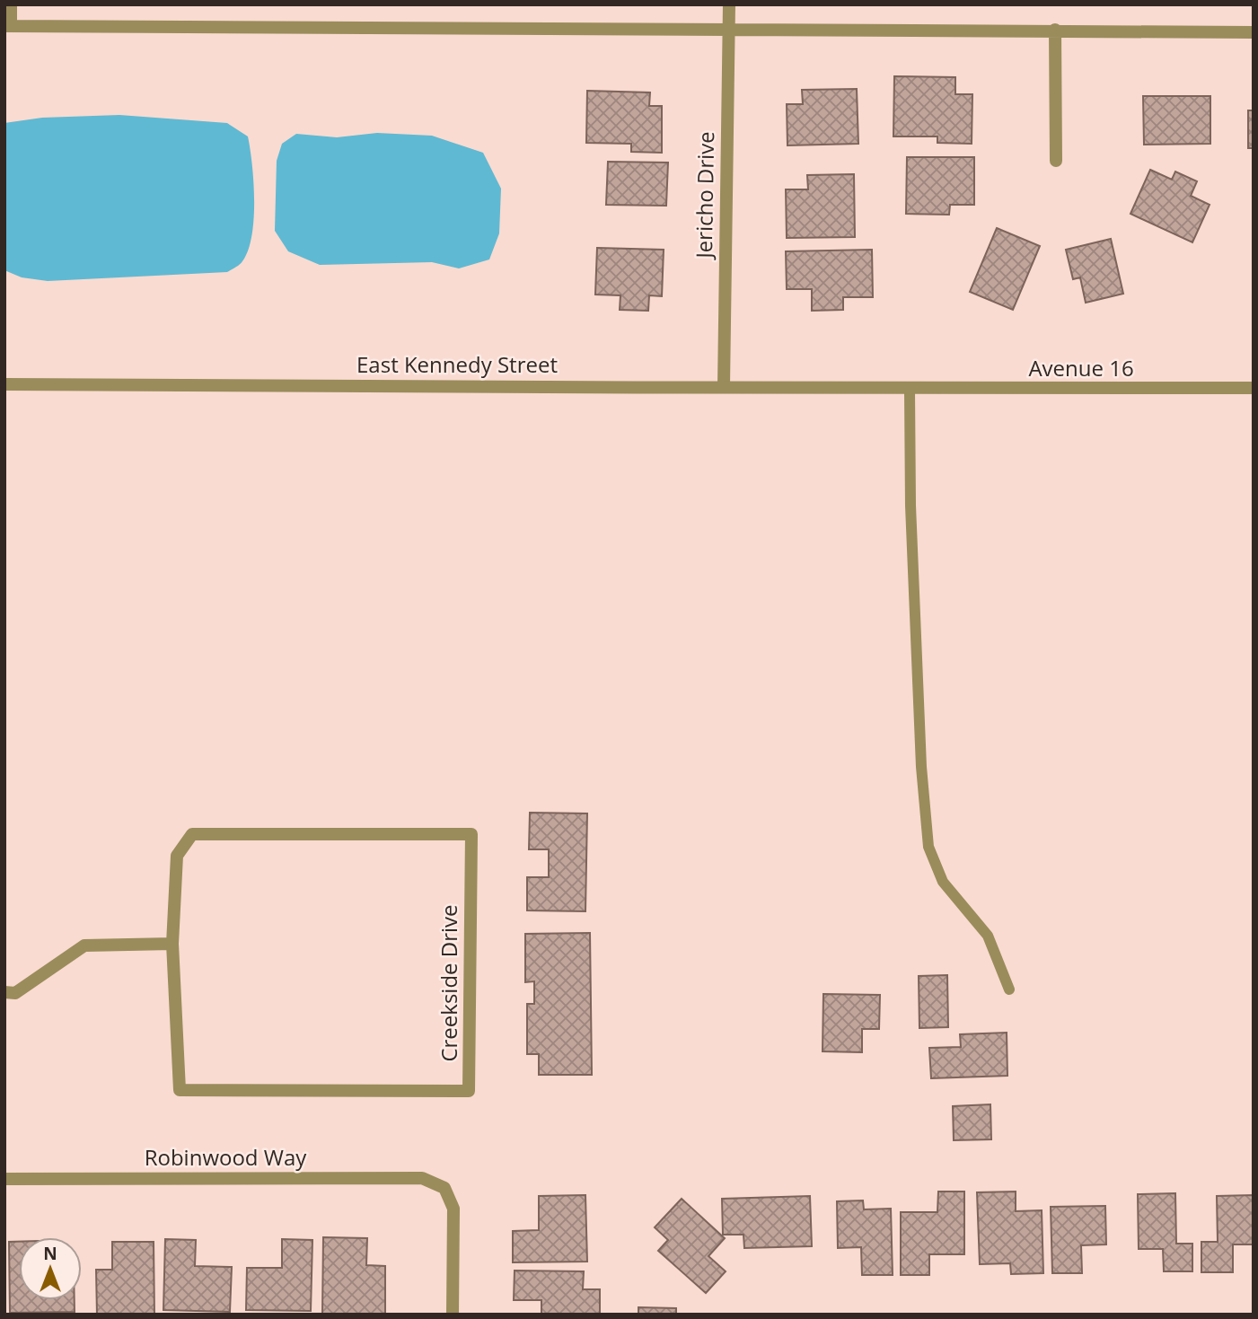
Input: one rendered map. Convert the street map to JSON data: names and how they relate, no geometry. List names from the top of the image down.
{
  "streets": {
    "street": [
      "Jericho Drive",
      "East Kennedy Street",
      "Avenue 16",
      "Creekside Drive",
      "Robinwood Way"
    ]
  },
  "crossings": [
    ["Jericho Drive", "East Kennedy Street"],
    ["East Kennedy Street", "Avenue 16"]
  ],
  "north": "top"
}
